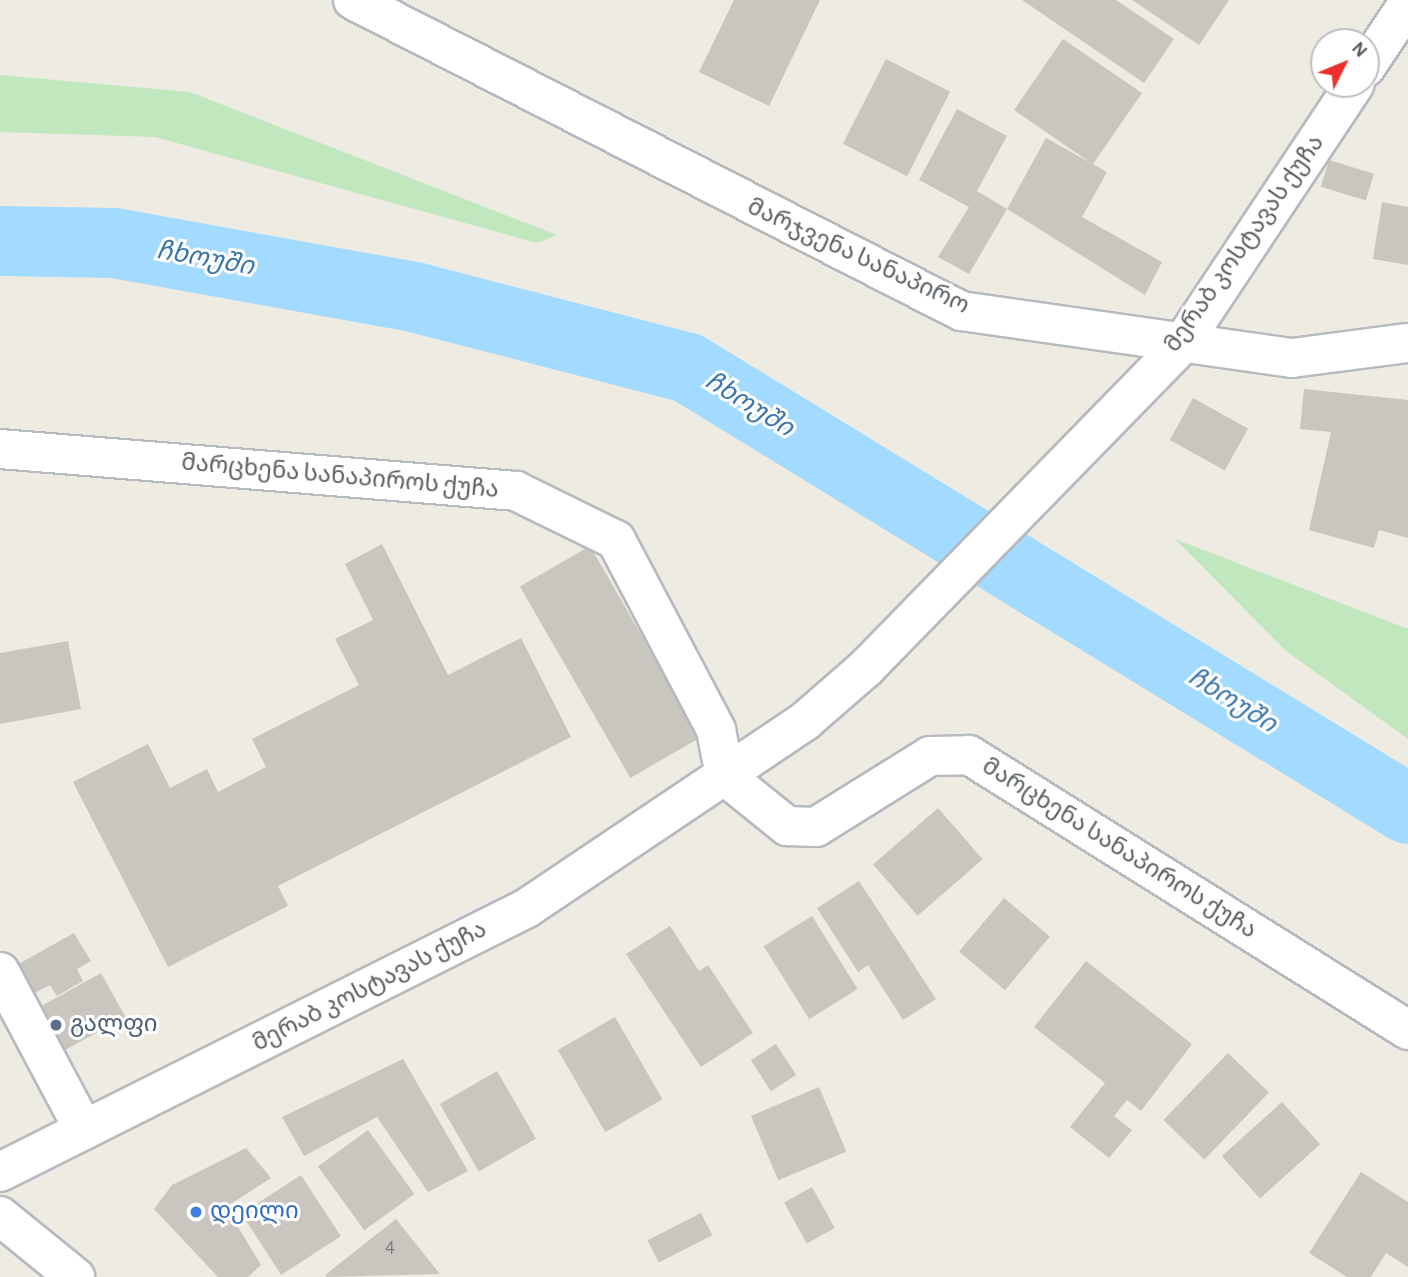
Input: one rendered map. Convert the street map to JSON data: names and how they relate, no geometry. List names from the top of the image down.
{
  "streets": {
    "street": ["მერაბ კოსტავას ქუჩა", "მარჯვენა სანაპირო", "მარცხენა სანაპიროს ქუჩა"]
  },
  "crossings": [
    ["მერაბ კოსტავას ქუჩა", "მარჯვენა სანაპირო"],
    ["მერაბ კოსტავას ქუჩა", "მარცხენა სანაპიროს ქუჩა"]
  ],
  "water": ["ჩხოუში"],
  "places": ["გალფი", "დეილი"],
  "house_numbers": ["4"],
  "north": "top right"
}
